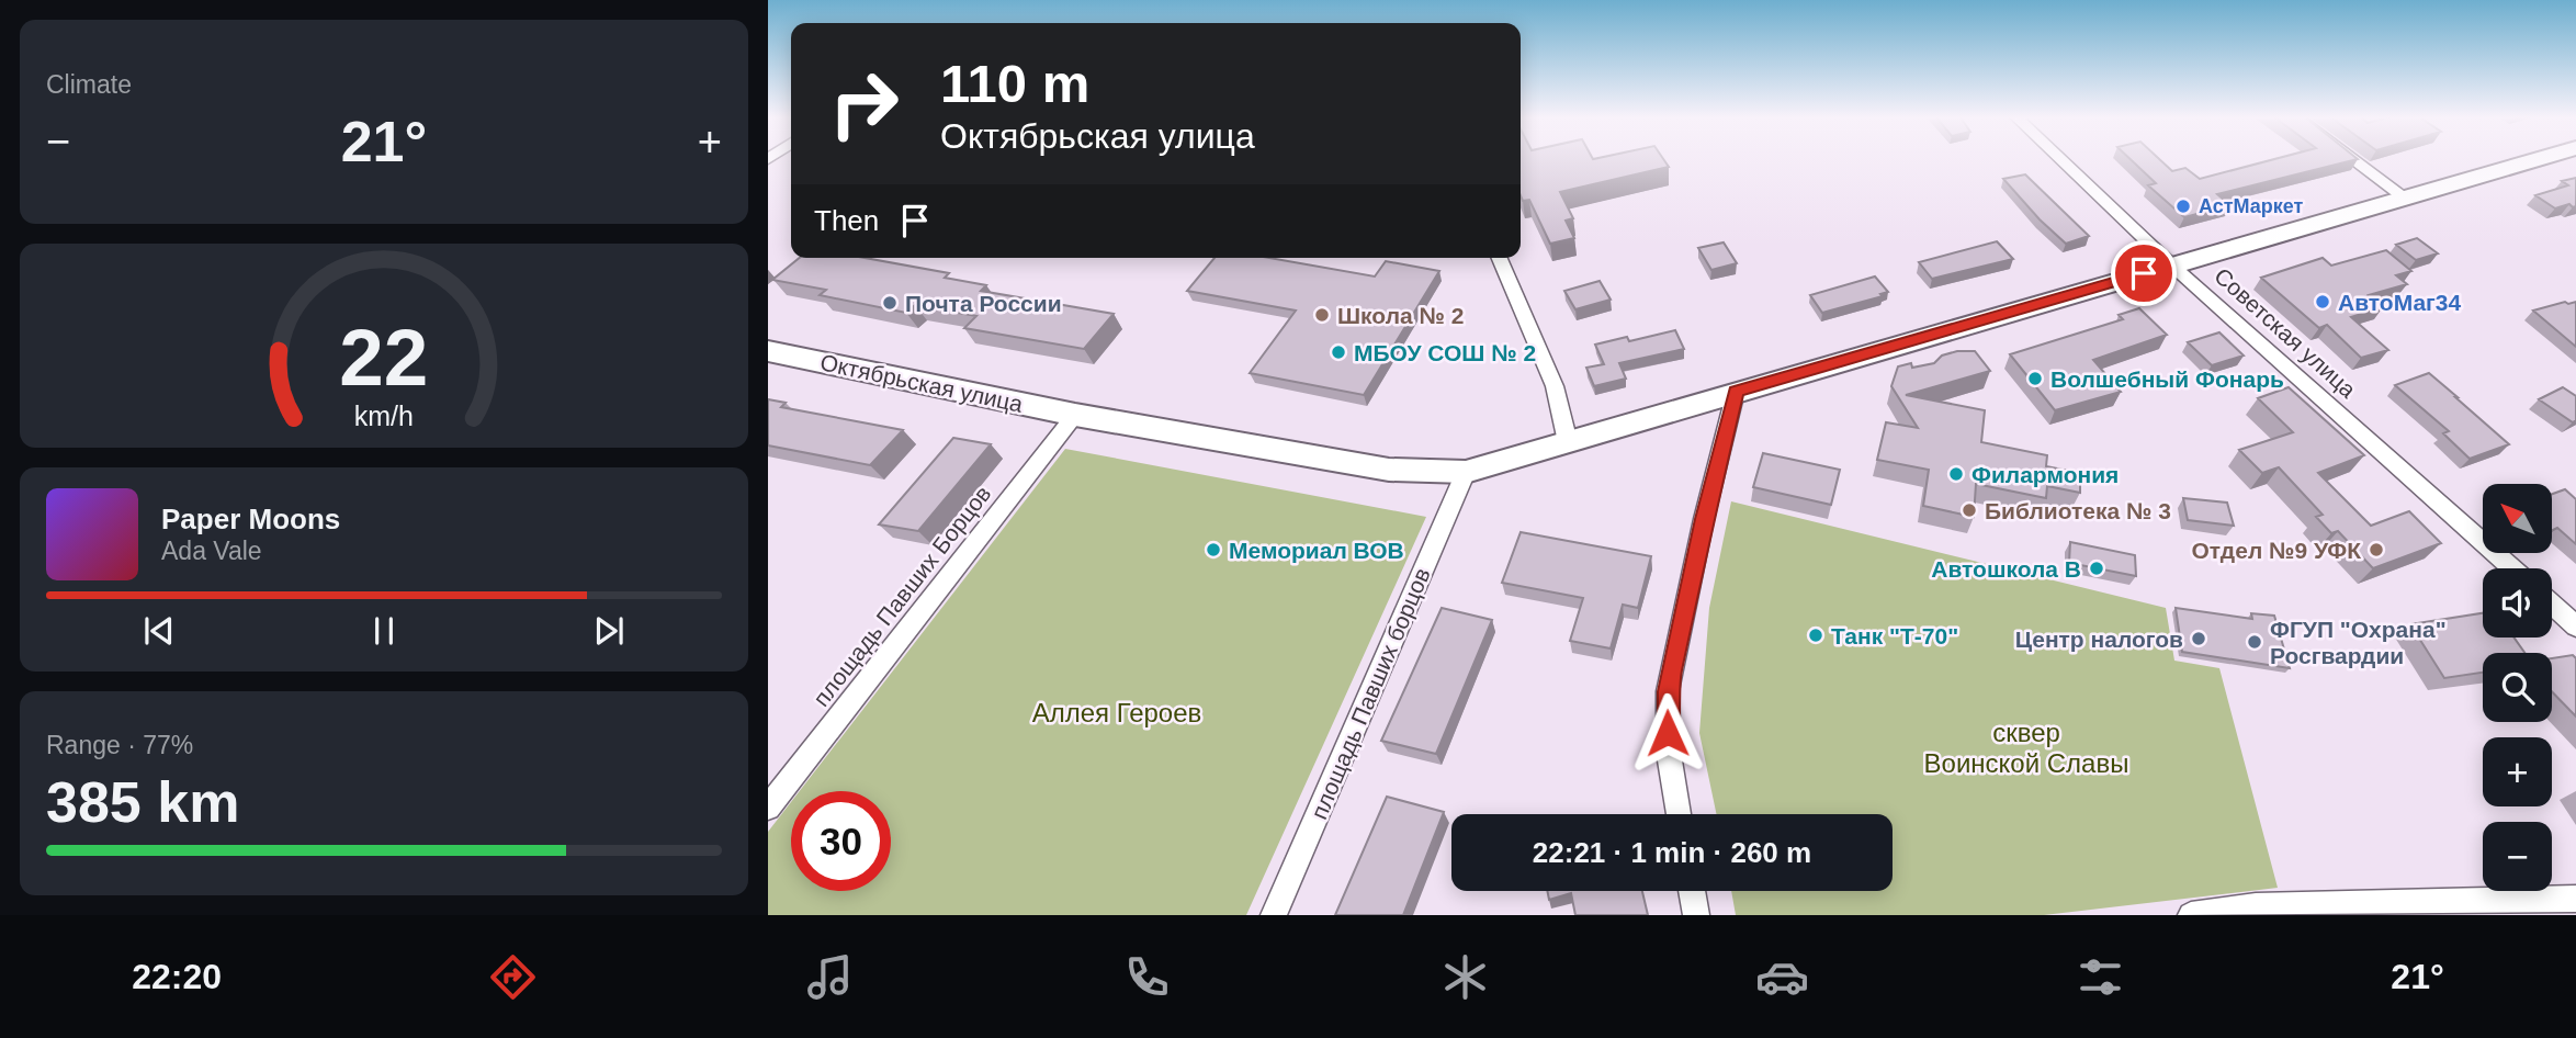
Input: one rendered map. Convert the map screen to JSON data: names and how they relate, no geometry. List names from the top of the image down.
{
  "streets": {
    "main road": ["Октябрьская улица"],
    "street": ["Советская улица", "площадь Павших Борцов", "площадь Павших борцов"]
  },
  "crossings": [
    ["Октябрьская улица", "площадь Павших Борцов"],
    ["Октябрьская улица", "площадь Павших борцов"]
  ],
  "parks": ["Аллея Героев", "сквер Воинской Славы"],
  "places": [
    "АстМаркет",
    "АвтоМаг34",
    "Почта России",
    "Школа № 2",
    "МБОУ СОШ № 2",
    "Волшебный Фонарь",
    "Филармония",
    "Библиотека № 3",
    "Мемориал ВОВ",
    "Отдел №9 УФК",
    "Автошкола В",
    "Танк \"Т-70\"",
    "Центр налогов",
    "ФГУП \"Охрана\" Росгвардии"
  ],
  "north": "top left",
  "page": {
    "tile": [
      "Climate",
      ["Range · 77%", "385 km"]
    ],
    "turn": ["110 m", "Октябрьская улица"],
    "heat": ["−", "21°", "+"],
    "then": "Then",
    "map_buttons": ["+", "−"],
    "song": ["Paper Moons", "Ada Vale"],
    "limit": "30",
    "trip": "22:21 · 1 min · 260 m",
    "tabs": ["22:20", "21°"],
    "gauge": ["22", "km/h"]
  }
}
